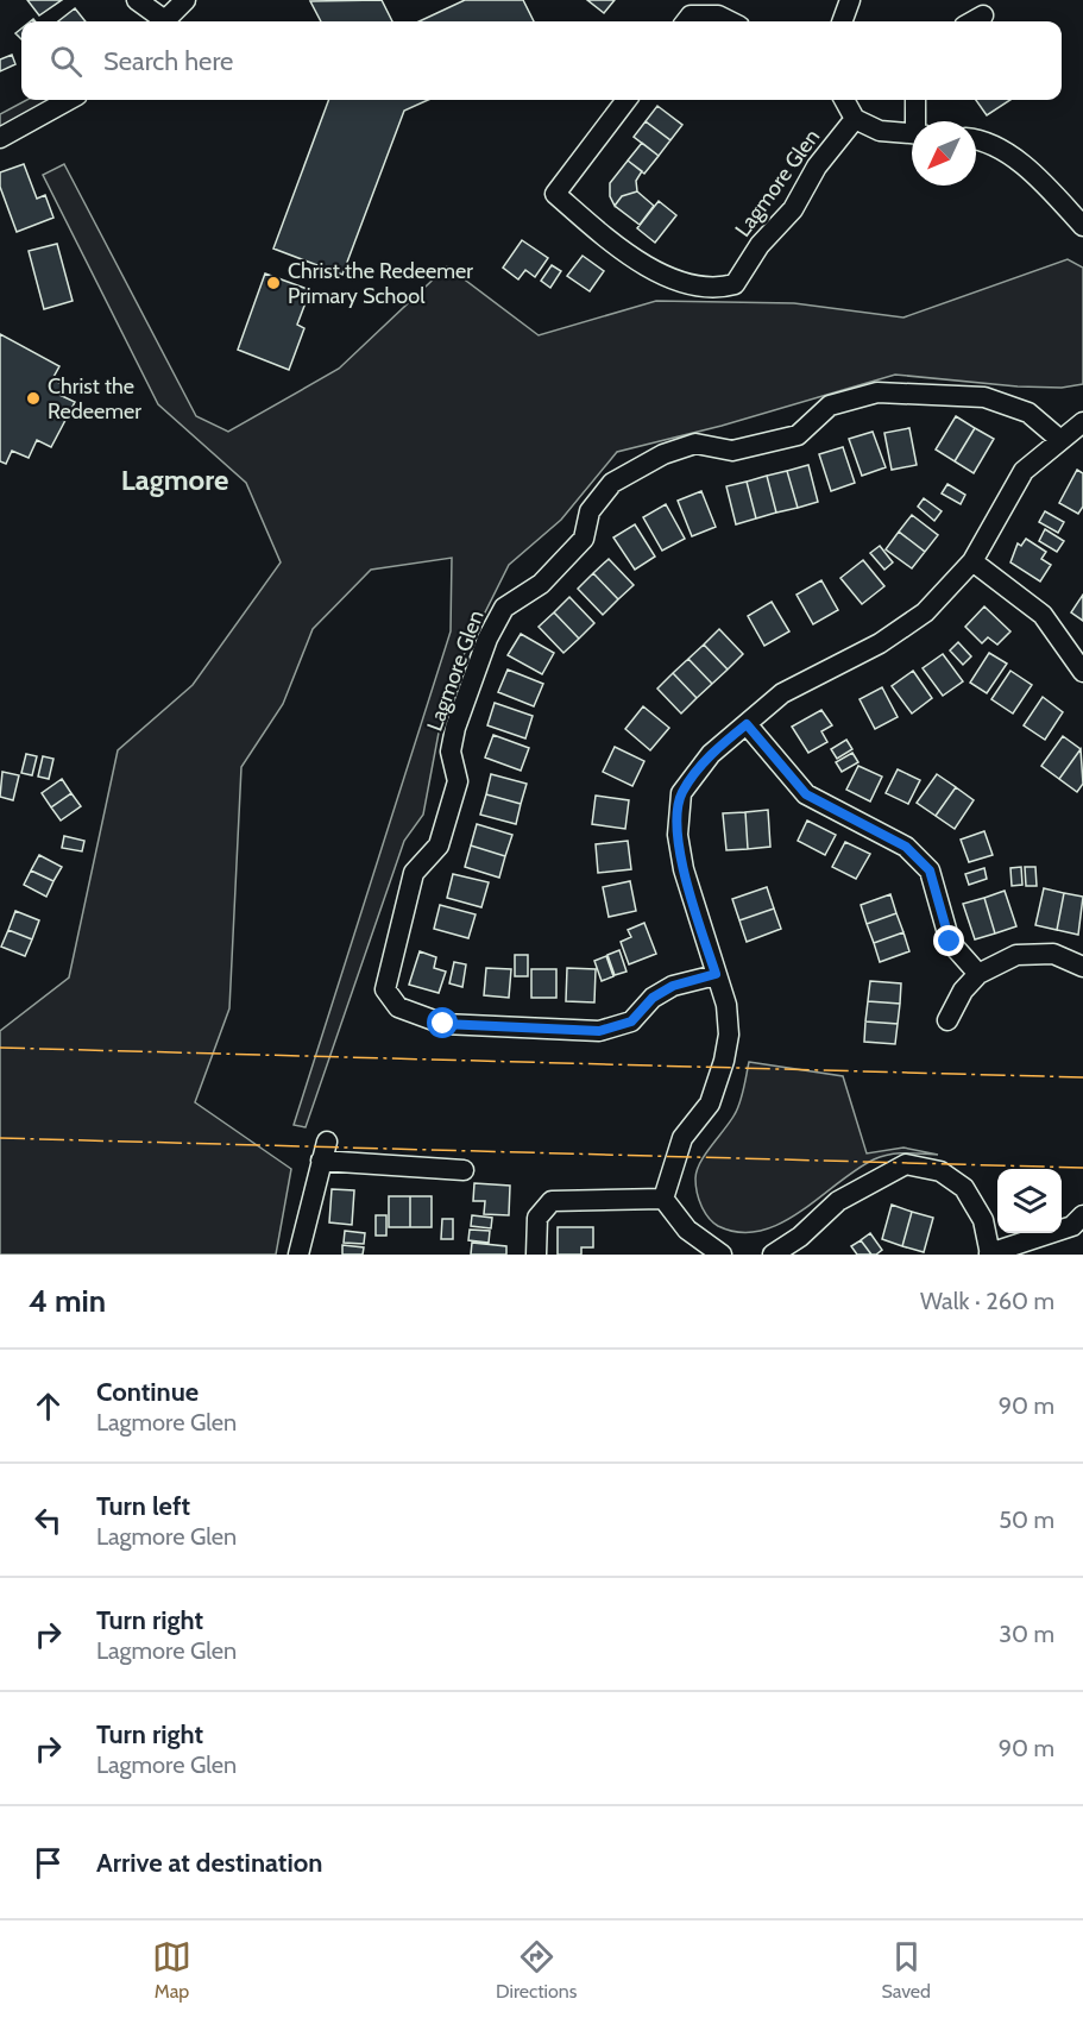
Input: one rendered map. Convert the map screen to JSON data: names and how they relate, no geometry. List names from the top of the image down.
{
  "streets": {
    "street": ["Lagmore Glen"]
  },
  "districts": ["Lagmore"],
  "places": ["Christ the Redeemer Primary School", "Christ the Redeemer"],
  "north": "bottom left",
  "page": {
    "search": "Search here",
    "heading": ["4 min", "Walk · 260 m"],
    "list": [
      ["Continue", "Lagmore Glen", "90 m"],
      ["Turn left", "Lagmore Glen", "50 m"],
      ["Turn right", "Lagmore Glen", "30 m"],
      ["Turn right", "Lagmore Glen", "90 m"],
      "Arrive at destination"
    ],
    "nav": ["Map", "Directions", "Saved"]
  }
}
